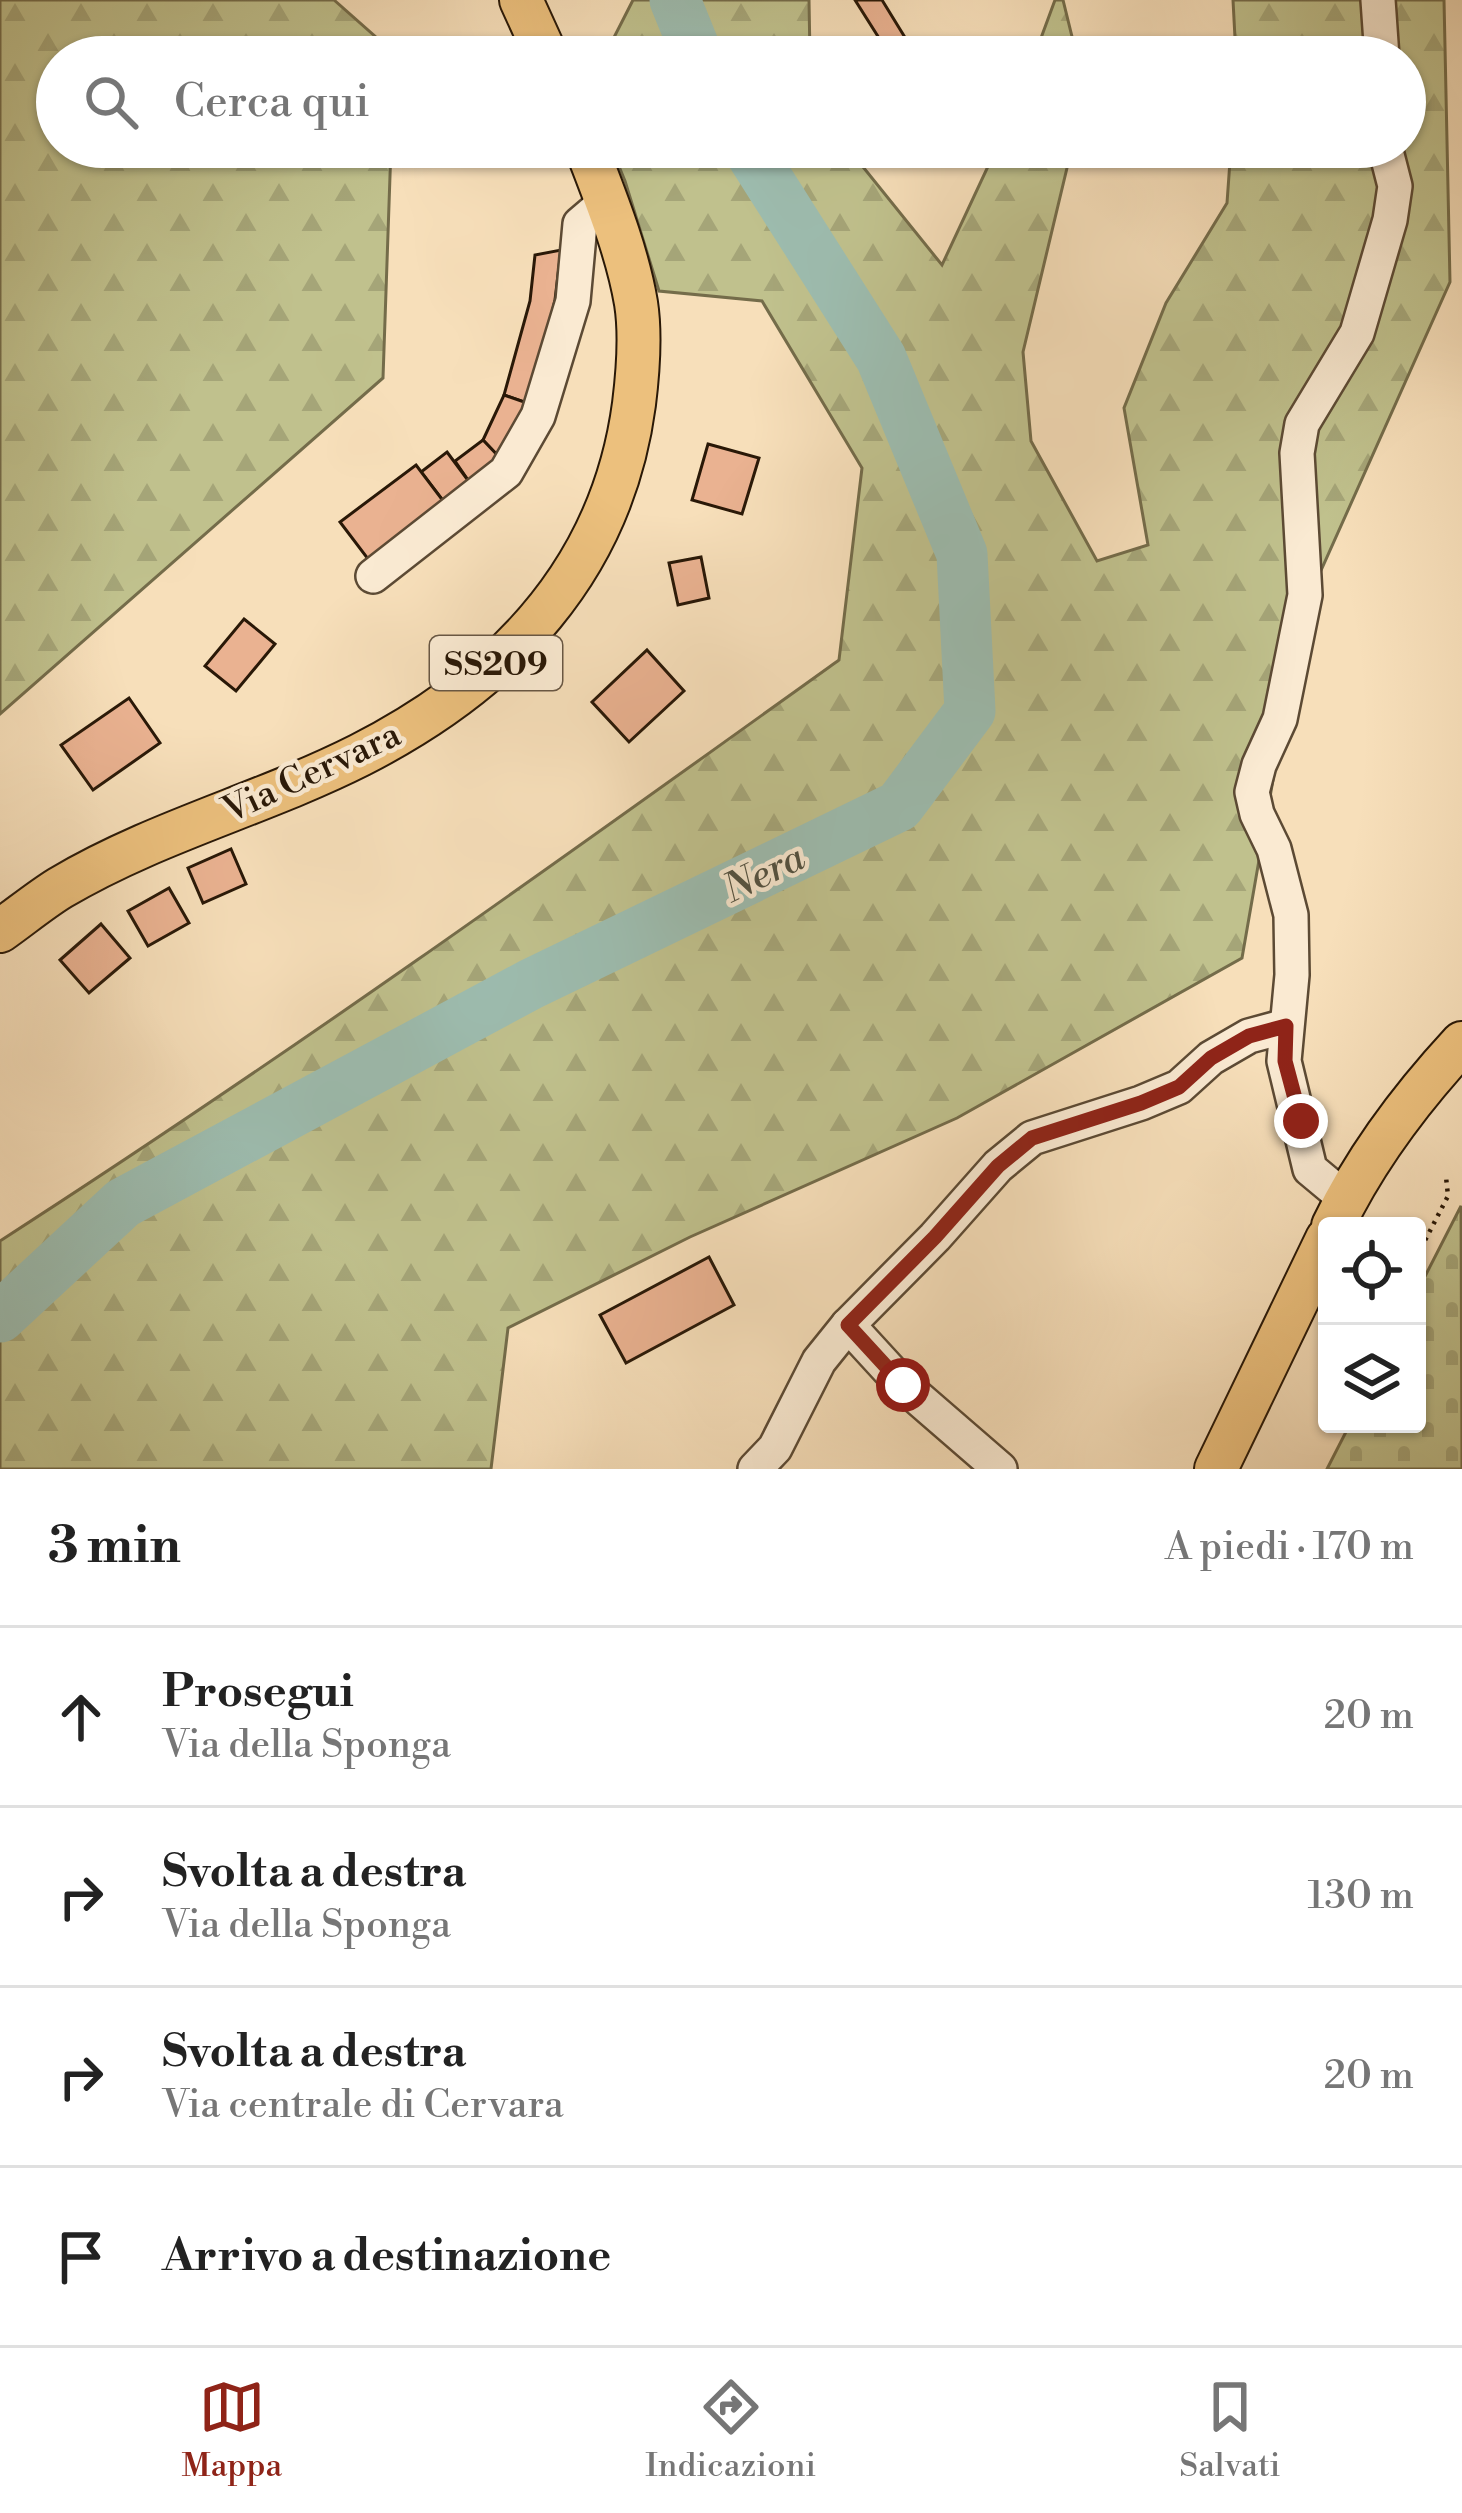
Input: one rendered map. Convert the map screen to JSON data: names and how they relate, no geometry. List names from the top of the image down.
{
  "streets": {
    "main road": ["SS209", "Via Cervara"]
  },
  "water": ["Nera"],
  "page": {
    "search": "Cerca qui",
    "heading": ["3 min", "A piedi · 170 m"],
    "list": [
      ["Prosegui", "Via della Sponga", "20 m"],
      ["Svolta a destra", "Via della Sponga", "130 m"],
      ["Svolta a destra", "Via centrale di Cervara", "20 m"],
      "Arrivo a destinazione"
    ],
    "nav": ["Mappa", "Indicazioni", "Salvati"]
  }
}
